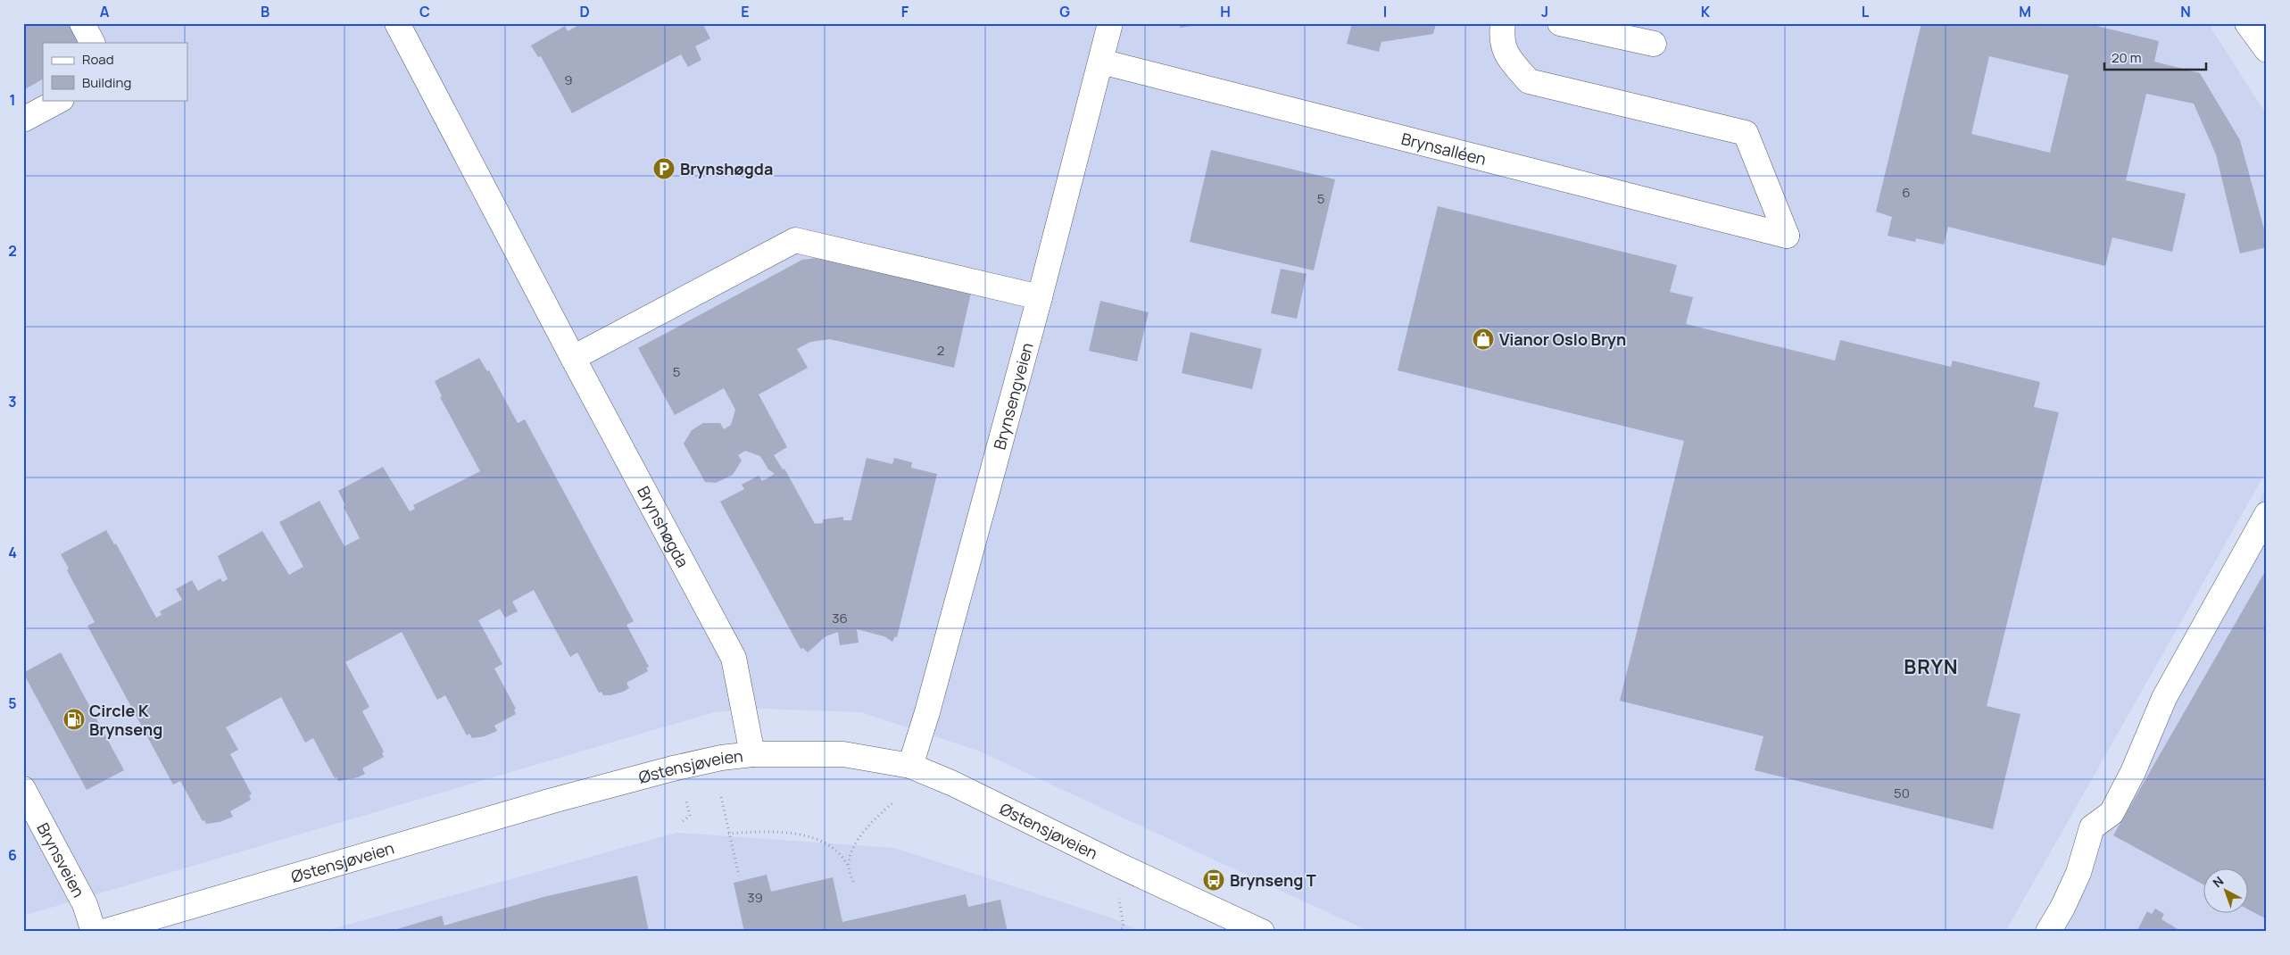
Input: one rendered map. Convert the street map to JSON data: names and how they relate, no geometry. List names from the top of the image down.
{
  "streets": {
    "main road": [
      "Brynsalléen",
      "Brynsengveien",
      "Brynshøgda",
      "Østensjøveien",
      "Brynsveien"
    ]
  },
  "crossings": [
    ["Brynsalléen", "Brynsengveien"],
    ["Brynsengveien", "Østensjøveien"],
    ["Brynshøgda", "Østensjøveien"]
  ],
  "districts": ["BRYN"],
  "places": {
    "parking": ["Brynshøgda"],
    "shop": ["Vianor Oslo Bryn"],
    "fuel station": ["Circle K Brynseng"],
    "bus stop": ["Brynseng T"]
  },
  "house_numbers": [
    "9",
    "6",
    "5",
    "2",
    "5",
    "36",
    "50",
    "39"
  ],
  "legend": ["Road", "Building"],
  "scale_bar": "20 m",
  "north": "top left",
  "grid": {
    "columns": [
      "A",
      "B",
      "C",
      "D",
      "E",
      "F",
      "G",
      "H",
      "I",
      "J",
      "K",
      "L",
      "M",
      "N"
    ],
    "rows": [
      "1",
      "2",
      "3",
      "4",
      "5",
      "6"
    ]
  }
}
